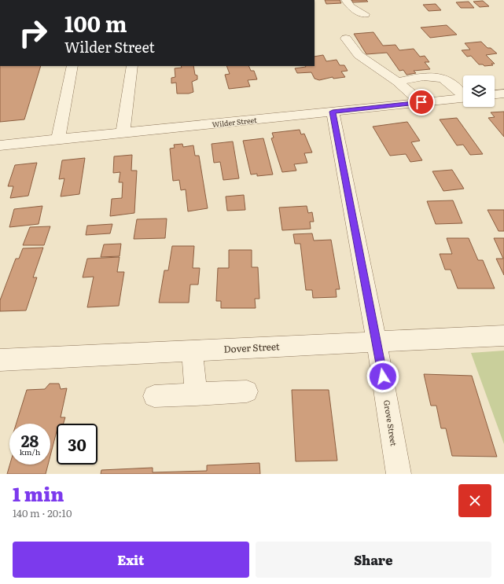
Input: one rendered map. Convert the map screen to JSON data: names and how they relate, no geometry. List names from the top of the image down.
{
  "streets": {
    "street": ["Wilder Street", "Dover Street", "Grove Street"]
  },
  "crossings": [
    ["Wilder Street", "Grove Street"],
    ["Dover Street", "Grove Street"]
  ],
  "page": {
    "turn": ["100 m", "Wilder Street"],
    "speed": "28 km/h",
    "limit": "30",
    "heading": ["1 min", "140 m · 20:10"],
    "buttons": ["Exit", "Share"]
  }
}
